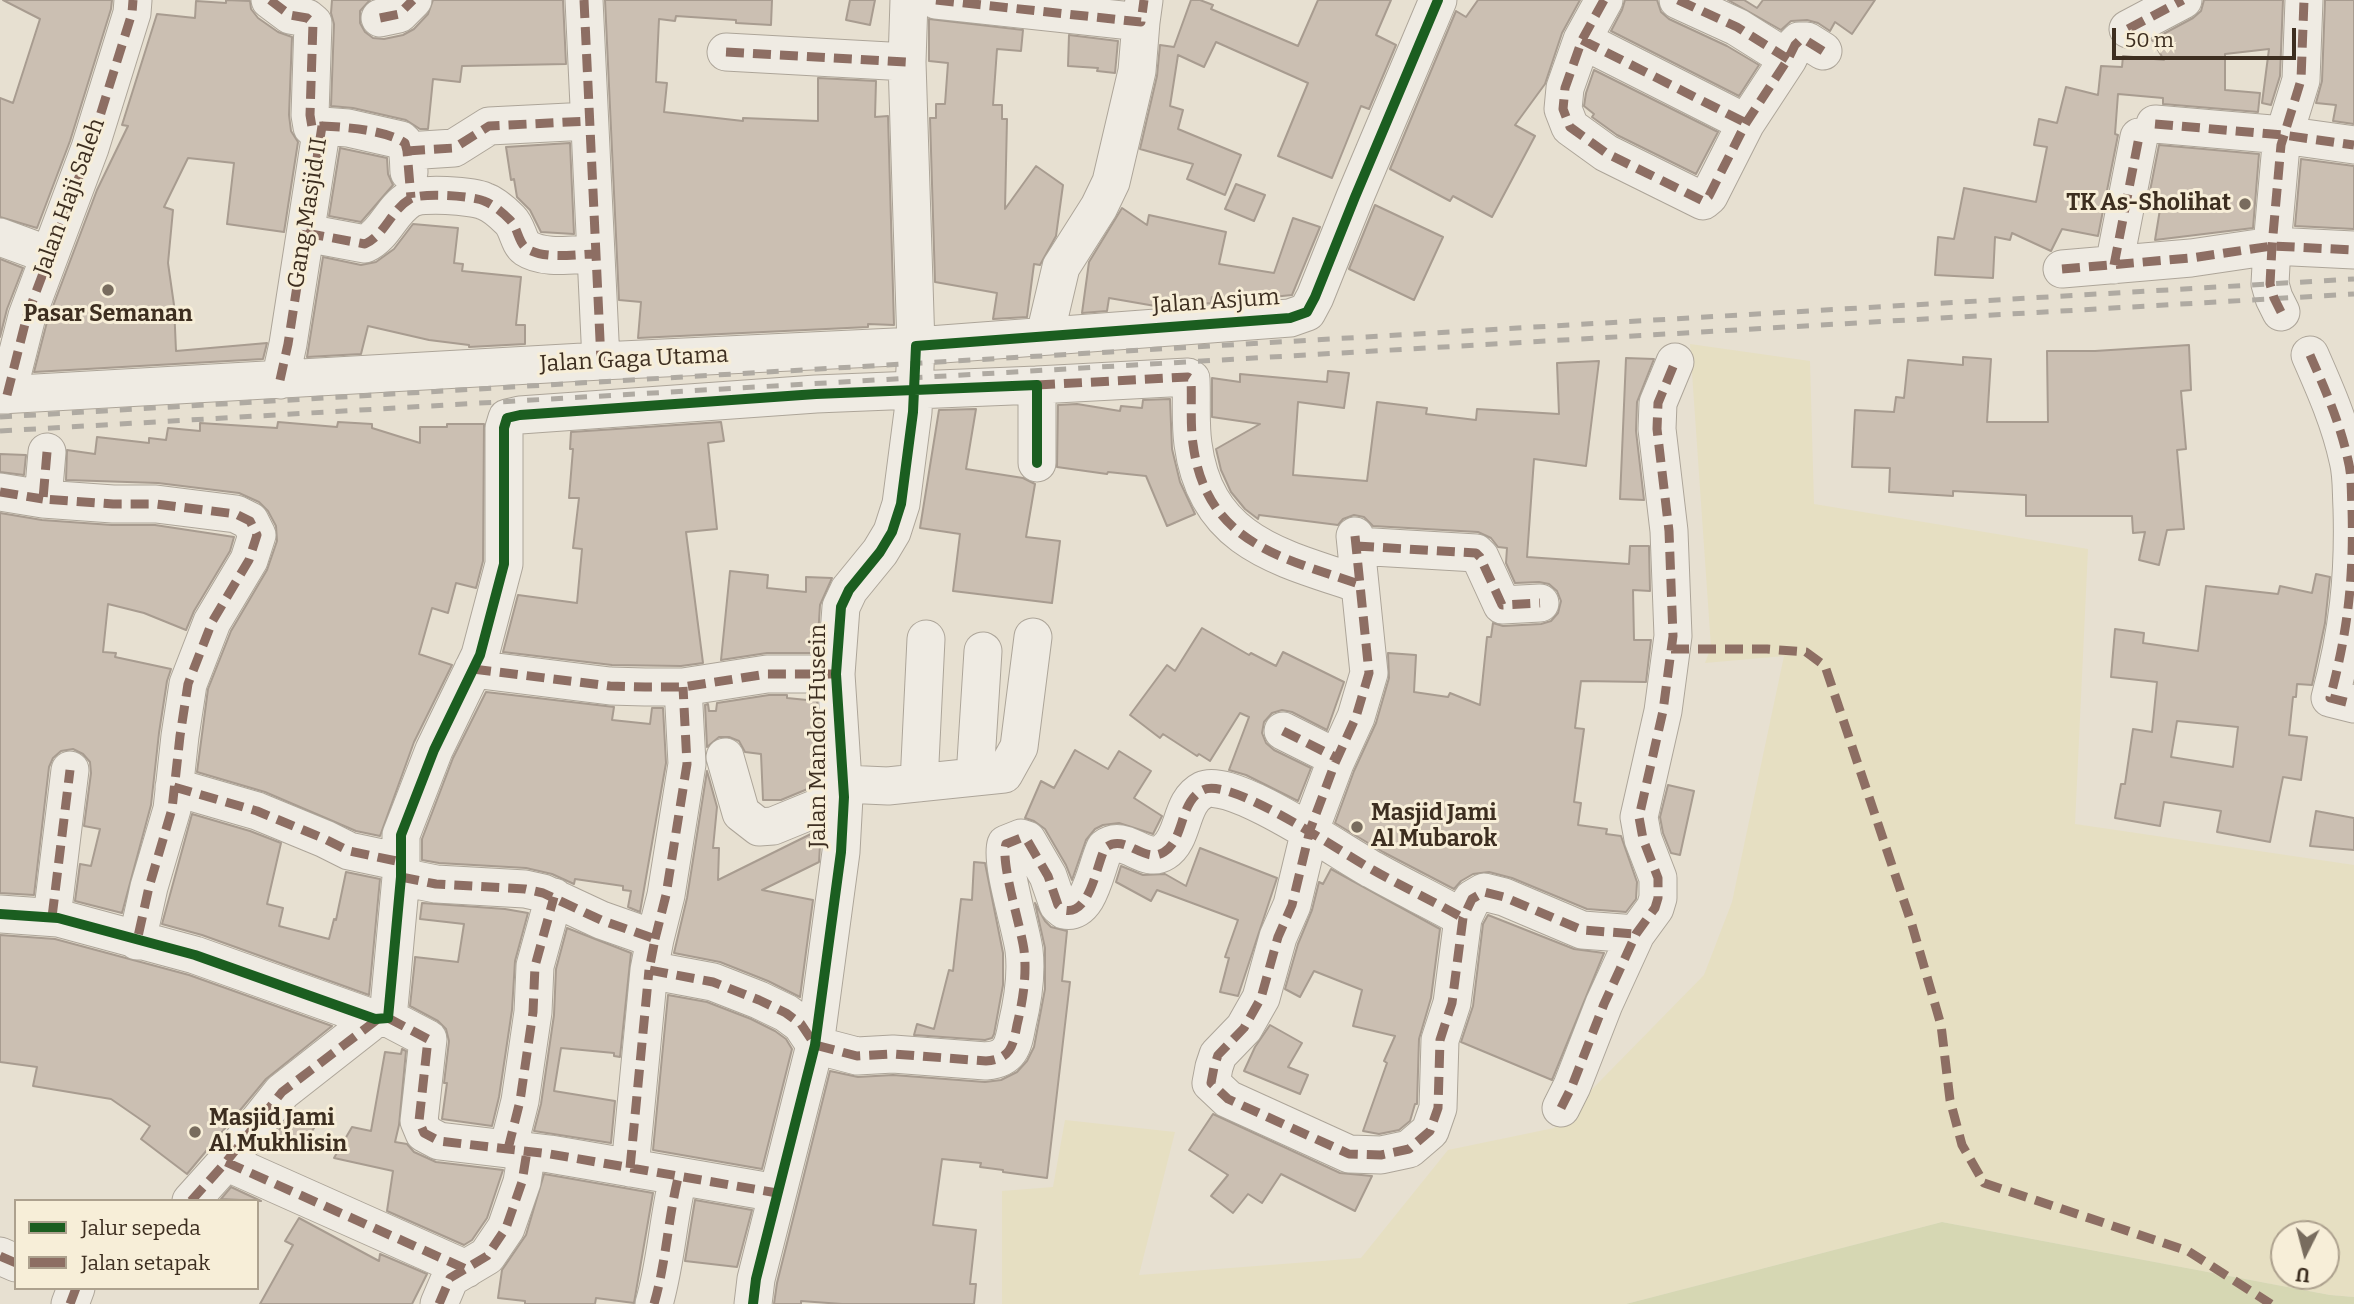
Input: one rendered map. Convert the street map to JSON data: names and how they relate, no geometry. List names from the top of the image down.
{
  "streets": {
    "street": [
      "Jalan Haji Saleh",
      "Gang Masjid II",
      "Jalan Asjum",
      "Jalan Gaga Utama",
      "Jalan Mandor Husein"
    ]
  },
  "crossings": [
    ["Jalan Haji Saleh", "Jalan Gaga Utama"],
    ["Gang Masjid II", "Jalan Gaga Utama"],
    ["Jalan Asjum", "Jalan Gaga Utama"],
    ["Jalan Asjum", "Jalan Mandor Husein"],
    ["Jalan Gaga Utama", "Jalan Mandor Husein"]
  ],
  "places": [
    "TK As-Sholihat",
    "Pasar Semanan",
    "Masjid Jami Al Mubarok",
    "Masjid Jami Al Mukhlisin"
  ],
  "legend": ["Jalur sepeda", "Jalan setapak"],
  "scale_bar": "50 m",
  "north": "bottom"
}
